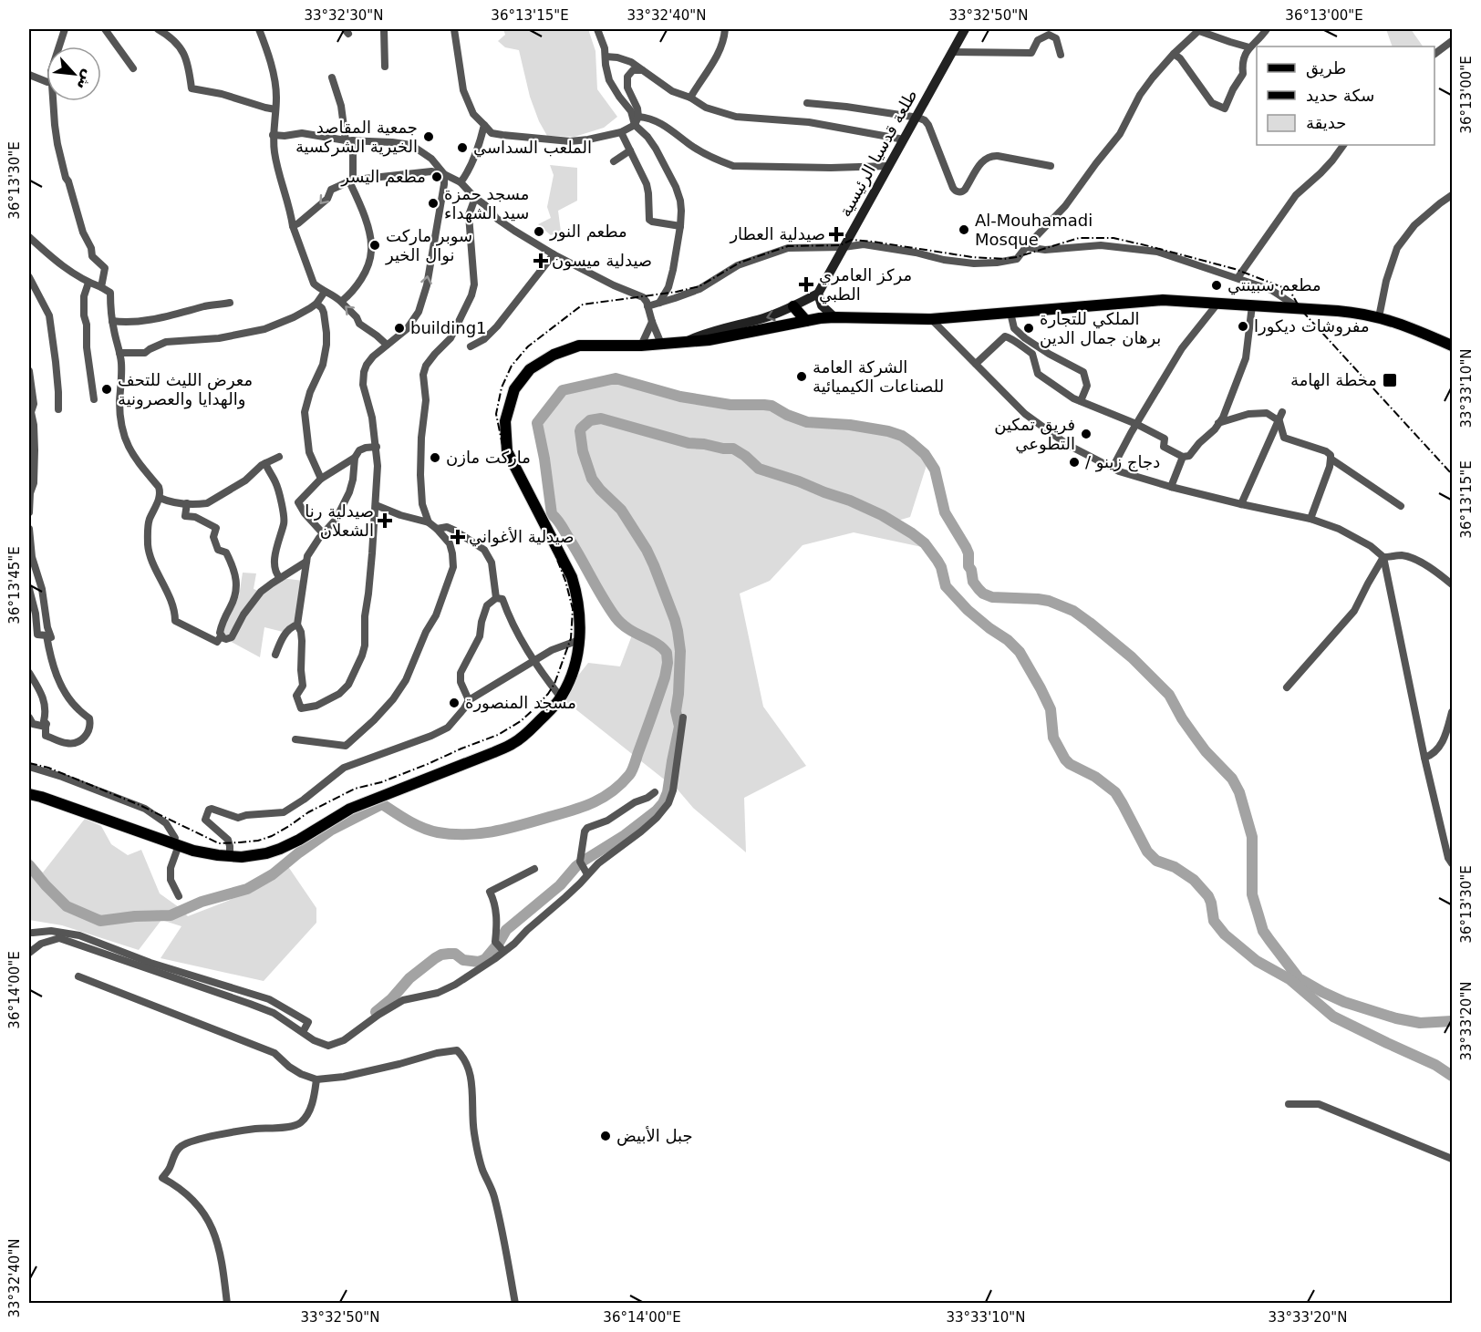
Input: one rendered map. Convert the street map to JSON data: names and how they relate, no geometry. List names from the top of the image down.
{
  "streets": {
    "main road": ["طلعة قدسيا الرئيسية"]
  },
  "places": {
    "other": [
      "جمعية المقاصد الخيرية الشركسية",
      "الملعب السداسي",
      "مطعم اليسر",
      "مسجد حمزة سيد الشهداء",
      "Al-Mouhamadi Mosque",
      "مطعم النور",
      "سوبر ماركت نوال الخير",
      "مطعم سبينتي",
      "مفروشات ديكورا",
      "building1",
      "الملكي للتجارة برهان جمال الدين",
      "الشركة العامة للصناعات الكيميائية",
      "معرض الليث للتحف والهدايا والعصرونية",
      "فريق تمكين التطوعي",
      "ماركت مازن",
      "/ دجاج زينو",
      "مسجد المنصورة",
      "جبل الأبيض"
    ],
    "health": [
      "صيدلية العطار",
      "صيدلية ميسون",
      "مركز العامري الطبي",
      "صيدلية رنا الشعلان",
      "صيدلية الأغواني"
    ],
    "transit": ["محطة الهامة"]
  },
  "legend": ["طريق", "سكة حديد", "حديقة"],
  "north": "bottom right",
  "coordinates": [
    "33°32'30\"N",
    "36°13'15\"E",
    "33°32'40\"N",
    "33°32'50\"N",
    "36°13'00\"E",
    "36°13'30\"E",
    "33°33'10\"N",
    "36°13'45\"E",
    "36°14'00\"E",
    "33°33'20\"N"
  ]
}
